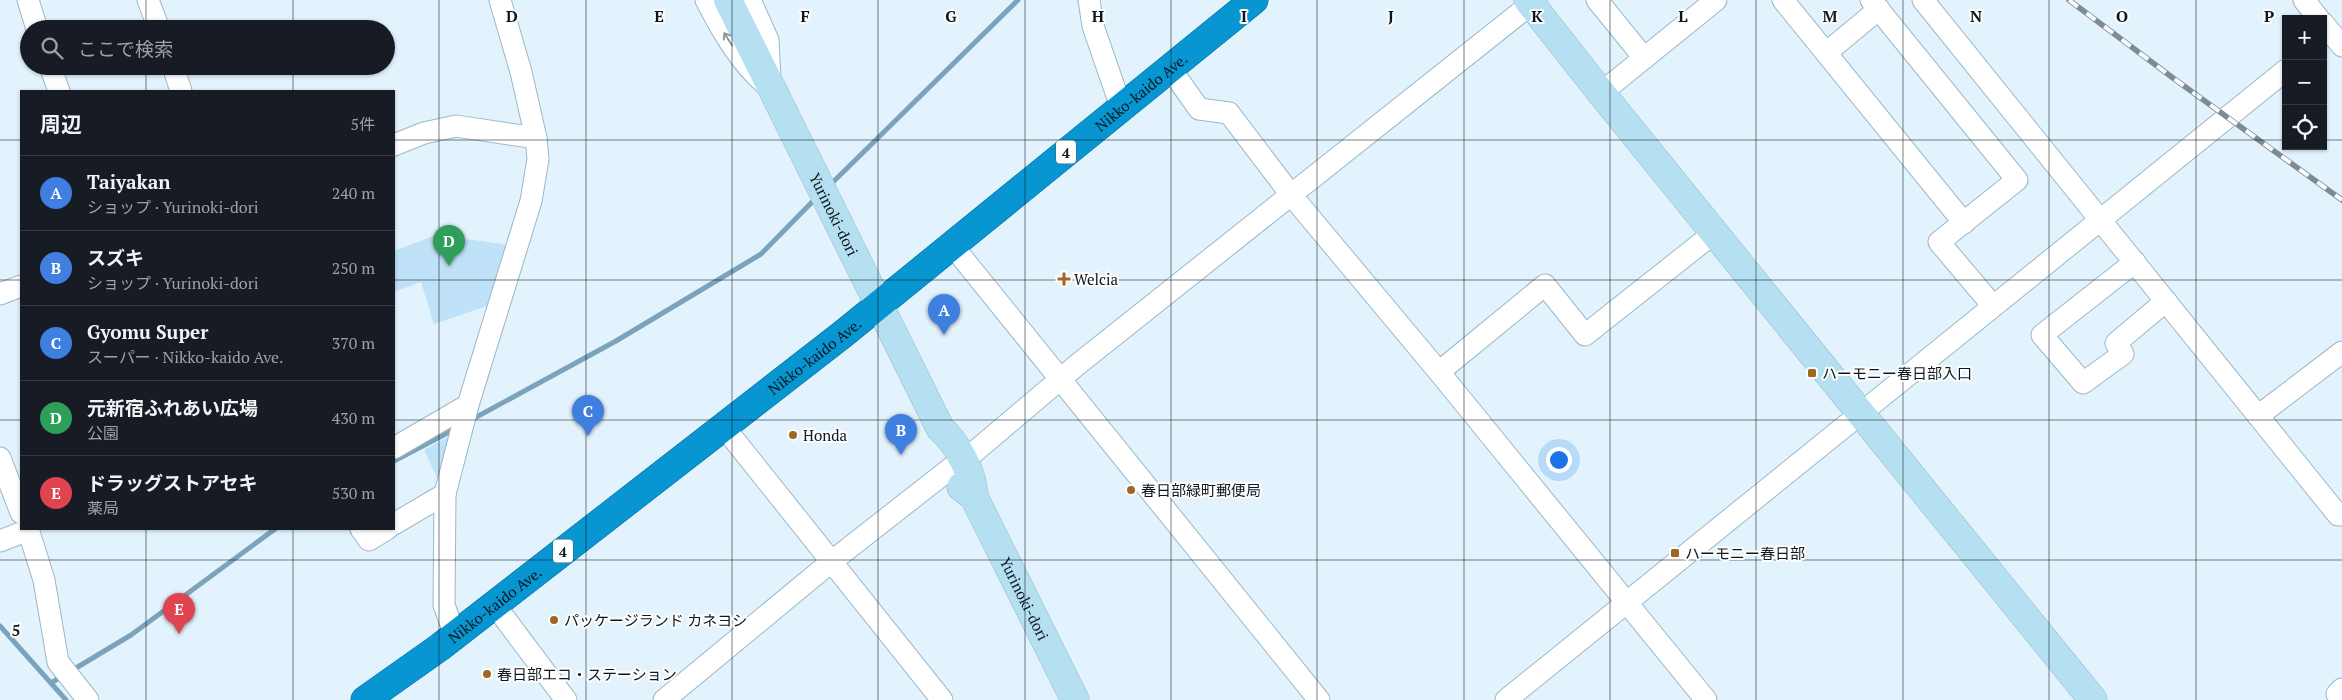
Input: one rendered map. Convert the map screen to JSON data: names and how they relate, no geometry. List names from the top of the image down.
{
  "streets": {
    "highway": ["Nikko-kaido Ave.", "4"],
    "street": ["Yurinoki-dori"]
  },
  "crossings": [
    ["Nikko-kaido Ave.", "Yurinoki-dori"]
  ],
  "places": {
    "health": ["Welcia"],
    "transit": ["ハーモニー春日部入口", "ハーモニー春日部"],
    "other": [
      "Honda",
      "春日部緑町郵便局",
      "パッケージランド カネヨシ",
      "春日部エコ・ステーション"
    ]
  },
  "page": {
    "map_buttons": ["+", "−"],
    "search": "ここで検索",
    "heading": ["周辺", "5件"],
    "list": [
      {
        "mark": "A",
        "name": "Taiyakan",
        "note": "ショップ · Yurinoki-dori",
        "value": "240 m"
      },
      {
        "mark": "B",
        "name": "スズキ",
        "note": "ショップ · Yurinoki-dori",
        "value": "250 m"
      },
      {
        "mark": "C",
        "name": "Gyomu Super",
        "note": "スーパー · Nikko-kaido Ave.",
        "value": "370 m"
      },
      {
        "mark": "D",
        "name": "元新宿ふれあい広場",
        "note": "公園",
        "value": "430 m"
      },
      {
        "mark": "E",
        "name": "ドラッグストアセキ",
        "note": "薬局",
        "value": "530 m"
      }
    ],
    "pins": [
      "D",
      "A",
      "C",
      "B",
      "E"
    ]
  },
  "grid": {
    "columns": [
      "D",
      "E",
      "F",
      "G",
      "H",
      "I",
      "J",
      "K",
      "L",
      "M",
      "N",
      "O",
      "P"
    ],
    "rows": ["5"]
  }
}
